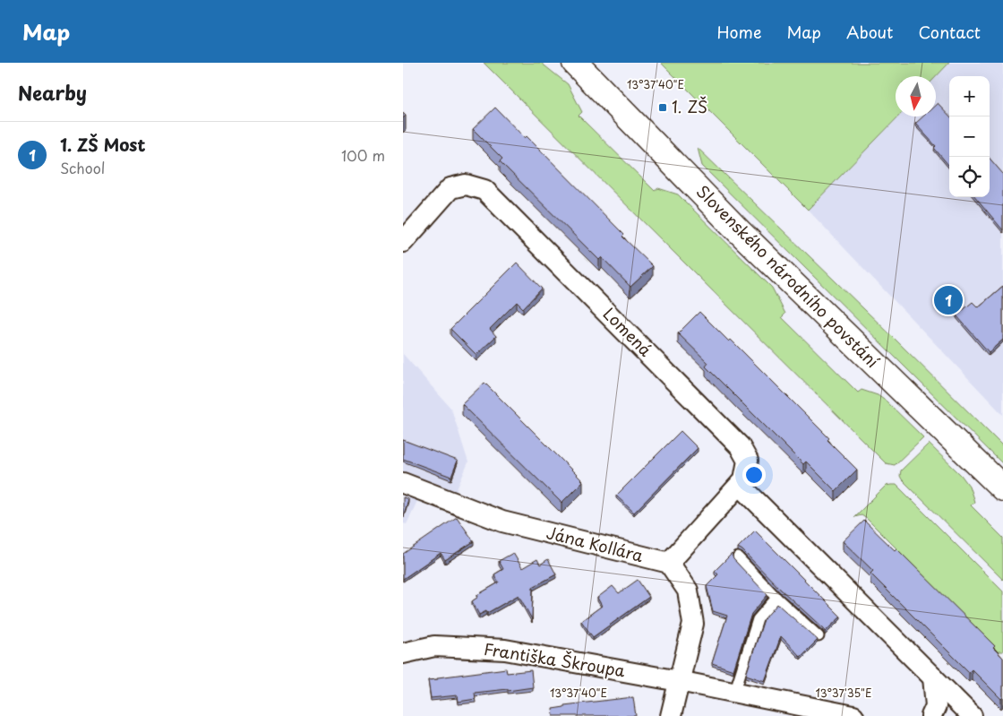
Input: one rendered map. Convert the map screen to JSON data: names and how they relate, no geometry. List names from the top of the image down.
{
  "streets": {
    "street": [
      "Slovenského národního povstání",
      "Lomená",
      "Jána Kollára",
      "Františka Škroupa"
    ]
  },
  "crossings": [
    ["Lomená", "Jána Kollára"]
  ],
  "places": {
    "transit": ["1. ZŠ"]
  },
  "north": "bottom",
  "page": {
    "header": "Map",
    "nav": [
      "Home",
      "Map",
      "About",
      "Contact"
    ],
    "heading": "Nearby",
    "map_buttons": ["+", "−"],
    "list": [
      {
        "mark": "1",
        "name": "1. ZŠ Most",
        "note": "School",
        "value": "100 m"
      }
    ],
    "pins": "1"
  },
  "coordinates": ["13°37'40\"E", "13°37'35\"E"]
}
